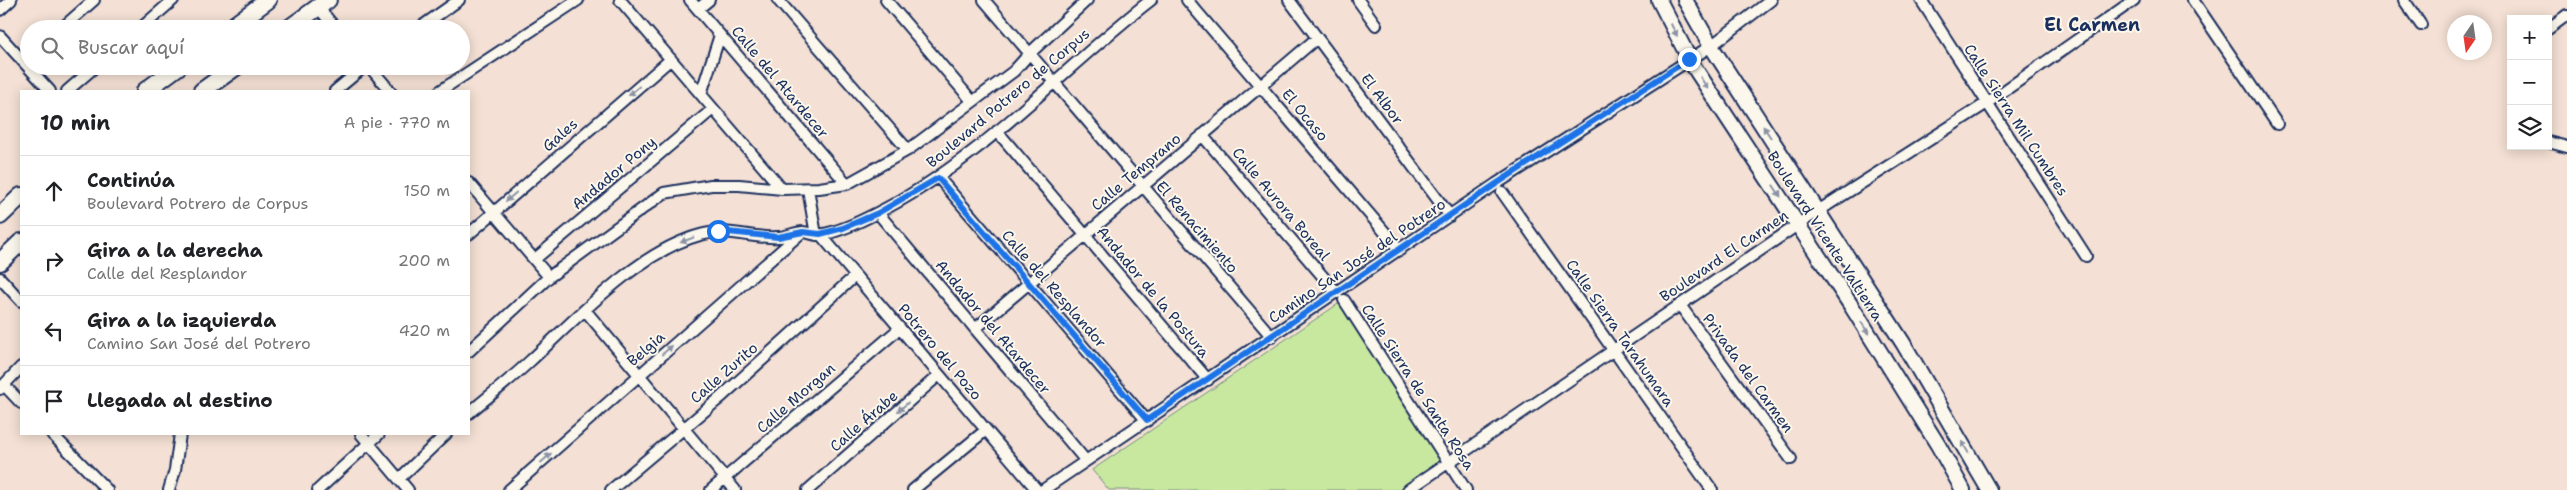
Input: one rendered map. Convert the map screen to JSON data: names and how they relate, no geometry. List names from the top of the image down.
{
  "streets": {
    "main road": ["Boulevard Vicente Valtierra"],
    "street": [
      "Calle del Atardecer",
      "Boulevard Potrero de Corpus",
      "El Albor",
      "El Ocaso",
      "Calle Sierra Mil Cumbres",
      "Gales",
      "Calle Temprano",
      "Andador Pony",
      "Calle Aurora Boreal",
      "El Renacimiento",
      "Boulevard El Carmen",
      "Camino San José del Potrero",
      "Calle del Resplandor",
      "Andador de la Postura",
      "Andador del Atardecer",
      "Calle Sierra Tarahumara",
      "Belgia",
      "Potrero del Pozo",
      "Calle Zurito",
      "Privada del Carmen",
      "Calle Sierra de Santa Rosa",
      "Calle Morgan",
      "Calle Árabe"
    ]
  },
  "crossings": [
    ["Boulevard Potrero de Corpus", "El Renacimiento"],
    ["Boulevard Potrero de Corpus", "Calle del Resplandor"],
    ["Boulevard Potrero de Corpus", "Andador de la Postura"],
    ["Boulevard Potrero de Corpus", "Andador del Atardecer"],
    ["Boulevard Potrero de Corpus", "Belgia"],
    ["Boulevard Potrero de Corpus", "Potrero del Pozo"],
    ["El Albor", "Calle Temprano"],
    ["El Albor", "Camino San José del Potrero"],
    ["El Ocaso", "Calle Temprano"],
    ["El Ocaso", "Camino San José del Potrero"],
    ["Calle Sierra Mil Cumbres", "Boulevard El Carmen"],
    ["Calle Temprano", "Calle Aurora Boreal"],
    ["Calle Temprano", "El Renacimiento"],
    ["Calle Temprano", "Calle del Resplandor"],
    ["Calle Temprano", "Andador de la Postura"],
    ["Calle Temprano", "Andador del Atardecer"],
    ["Calle Aurora Boreal", "Camino San José del Potrero"],
    ["Calle Aurora Boreal", "Calle Sierra de Santa Rosa"],
    ["El Renacimiento", "Camino San José del Potrero"],
    ["Boulevard Vicente Valtierra", "Boulevard El Carmen"],
    ["Boulevard Vicente Valtierra", "Camino San José del Potrero"],
    ["Boulevard El Carmen", "Calle Sierra Tarahumara"],
    ["Boulevard El Carmen", "Privada del Carmen"],
    ["Boulevard El Carmen", "Calle Sierra de Santa Rosa"],
    ["Camino San José del Potrero", "Calle del Resplandor"],
    ["Camino San José del Potrero", "Andador de la Postura"],
    ["Camino San José del Potrero", "Andador del Atardecer"],
    ["Camino San José del Potrero", "Calle Sierra de Santa Rosa"],
    ["Potrero del Pozo", "Calle Zurito"],
    ["Potrero del Pozo", "Calle Morgan"],
    ["Potrero del Pozo", "Calle Árabe"]
  ],
  "one_way": ["Gales", "Belgia"],
  "districts": ["El Carmen"],
  "north": "bottom",
  "page": {
    "map_buttons": ["+", "−"],
    "search": "Buscar aquí",
    "heading": ["10 min", "A pie · 770 m"],
    "list": [
      ["Continúa", "Boulevard Potrero de Corpus", "150 m"],
      ["Gira a la derecha", "Calle del Resplandor", "200 m"],
      ["Gira a la izquierda", "Camino San José del Potrero", "420 m"],
      "Llegada al destino"
    ]
  }
}
